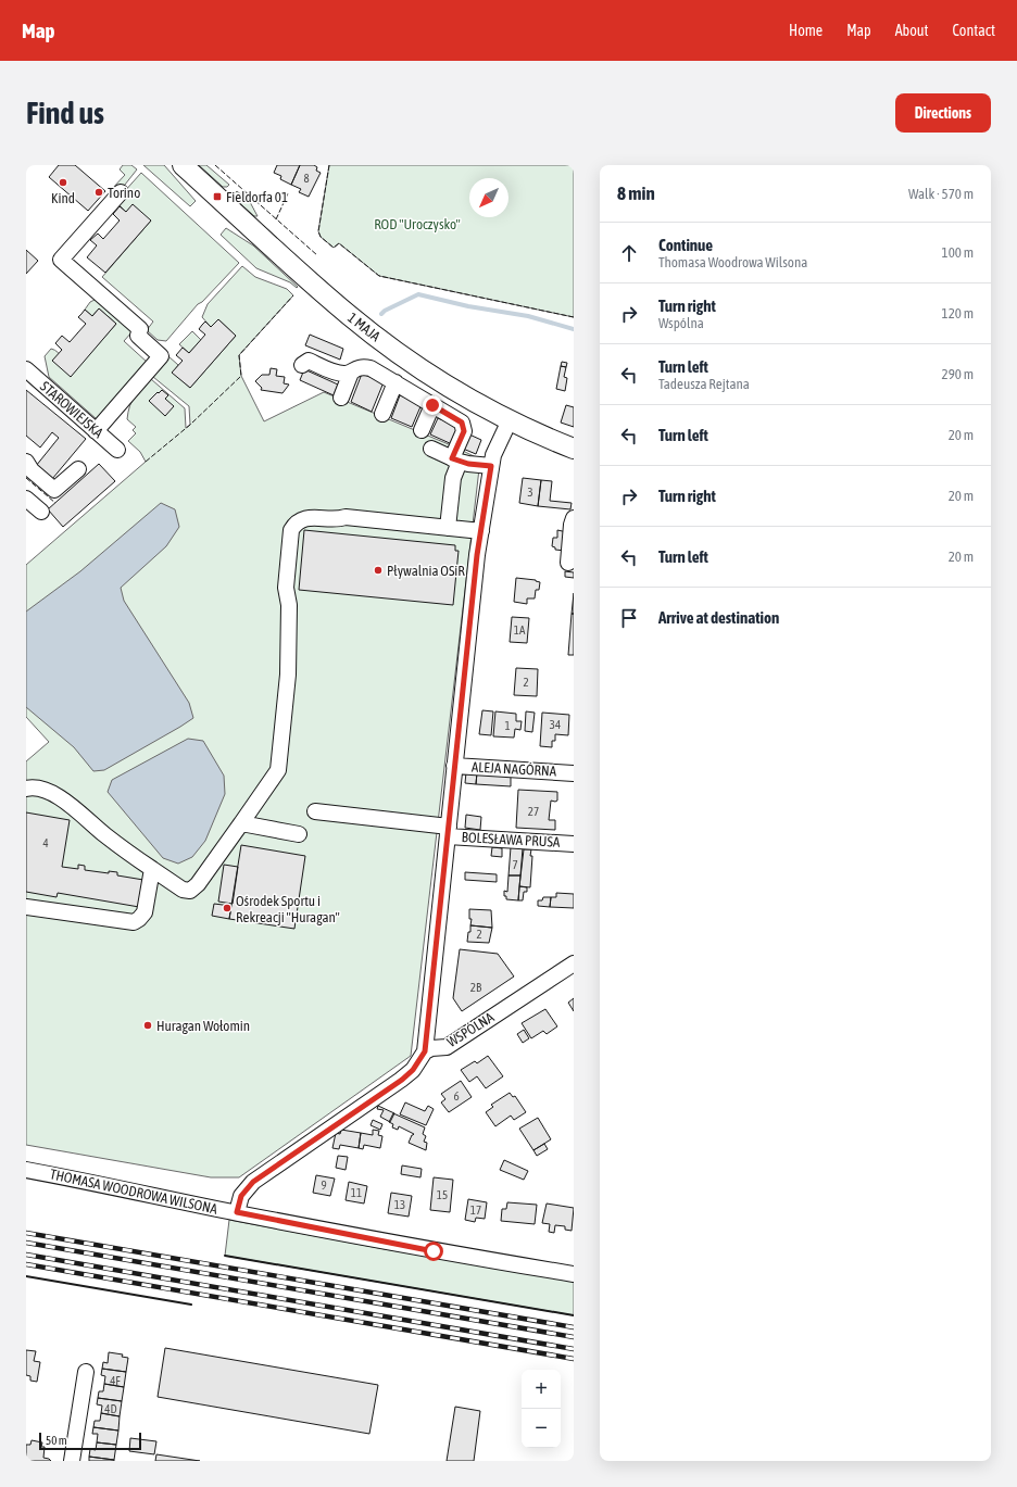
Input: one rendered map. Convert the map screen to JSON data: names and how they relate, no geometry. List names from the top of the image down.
{
  "streets": {
    "main road": ["1 MAJA"],
    "street": [
      "STAROWIEJSKA",
      "ALEJA NAGÓRNA",
      "BOLESŁAWA PRUSA",
      "WSPÓLNA",
      "THOMASA WOODROWA WILSONA"
    ]
  },
  "parks": ["ROD \"Uroczysko\""],
  "places": {
    "other": [
      "Kind",
      "Torino",
      "Pływalnia OSiR",
      "Ośrodek Sportu i Rekreacji \"Huragan\"",
      "Huragan Wołomin"
    ],
    "transit": ["Fieldorfa 01"]
  },
  "house_numbers": [
    "8",
    "3",
    "1A",
    "2",
    "34",
    "1",
    "27",
    "4",
    "7",
    "2",
    "2B",
    "6",
    "9",
    "11",
    "15",
    "13",
    "17",
    "4F",
    "4D"
  ],
  "scale_bar": "50 m",
  "north": "bottom left",
  "page": {
    "header": "Map",
    "nav": [
      "Home",
      "Map",
      "About",
      "Contact"
    ],
    "buttons": "Directions",
    "title": "Find us",
    "heading": ["8 min", "Walk · 570 m"],
    "list": [
      ["Continue", "Thomasa Woodrowa Wilsona", "100 m"],
      ["Turn right", "Wspólna", "120 m"],
      ["Turn left", "Tadeusza Rejtana", "290 m"],
      ["Turn left", "20 m"],
      ["Turn right", "20 m"],
      ["Turn left", "20 m"],
      "Arrive at destination"
    ],
    "map_buttons": ["+", "−"],
    "scale": "50 m"
  }
}
